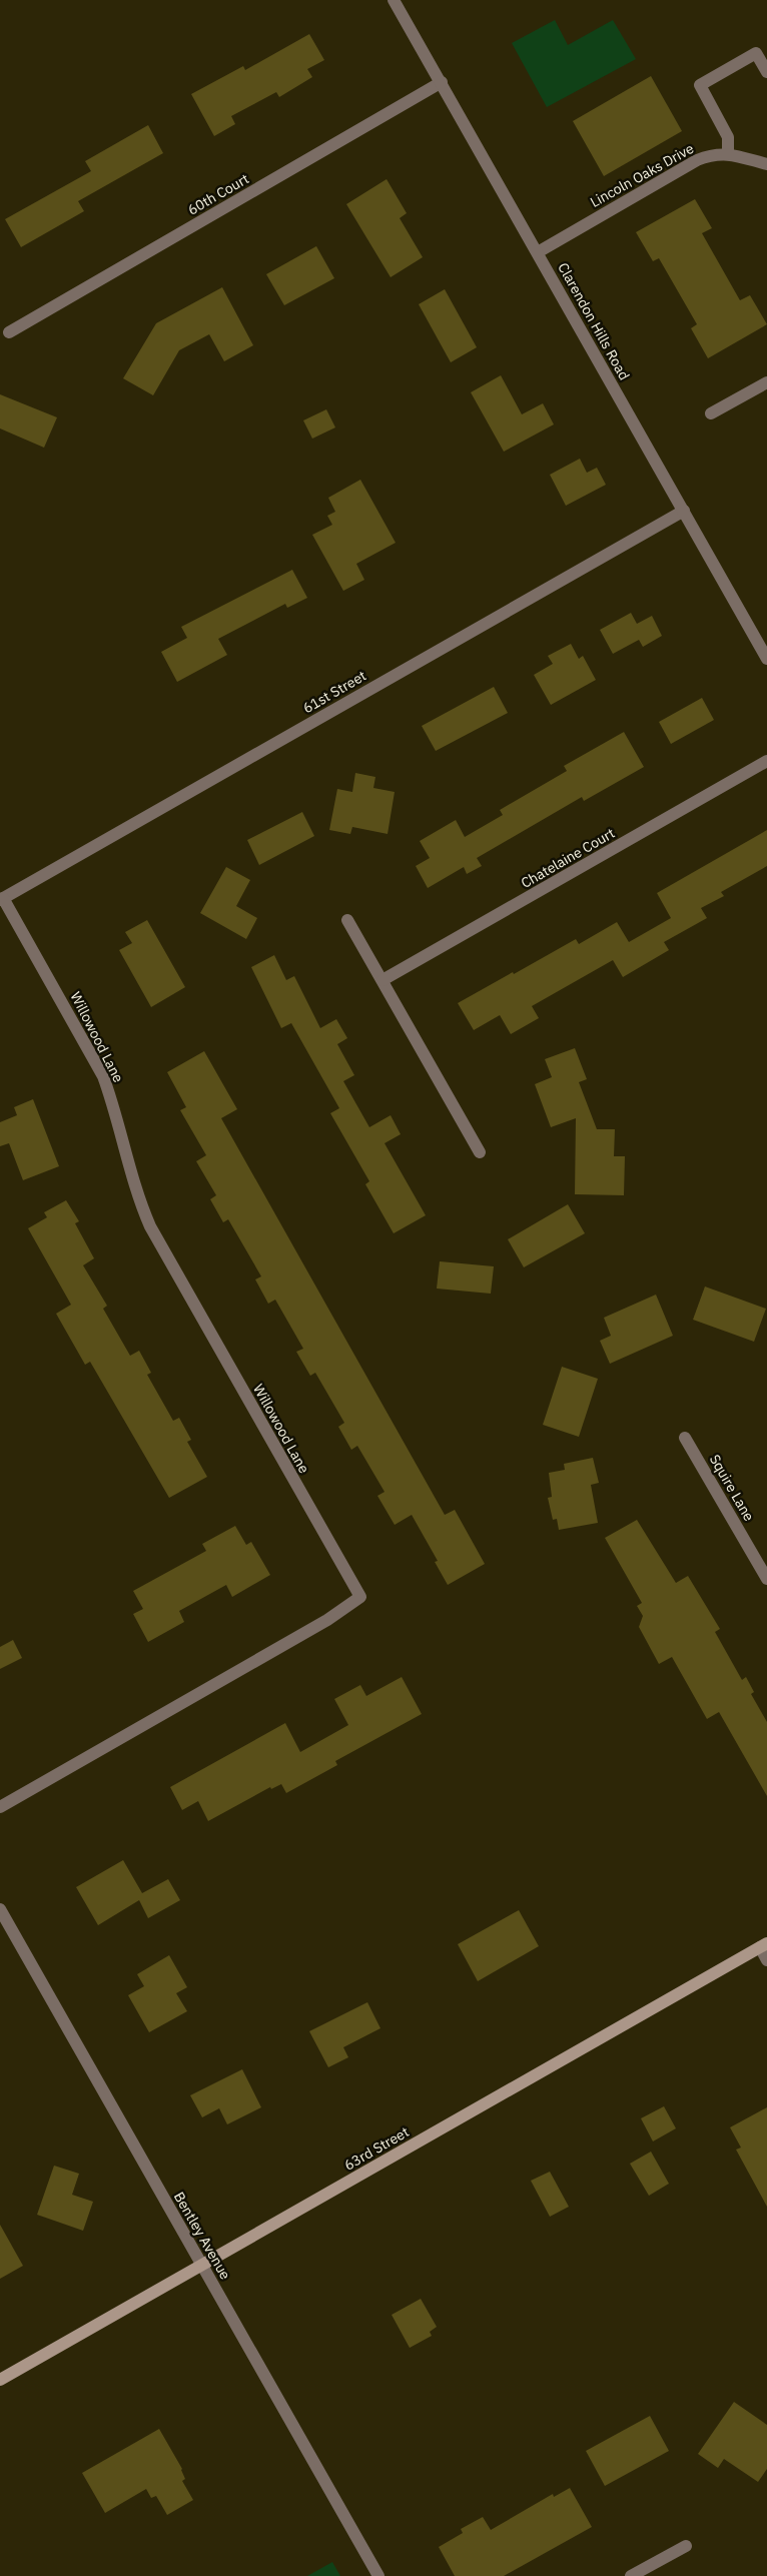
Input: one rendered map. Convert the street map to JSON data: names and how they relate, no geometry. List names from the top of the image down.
{
  "streets": {
    "main road": ["63rd Street"],
    "street": [
      "Lincoln Oaks Drive",
      "60th Court",
      "Clarendon Hills Road",
      "61st Street",
      "Chatelaine Court",
      "Willowood Lane",
      "Squire Lane",
      "Bentley Avenue"
    ]
  },
  "crossings": [
    ["Lincoln Oaks Drive", "Clarendon Hills Road"],
    ["60th Court", "Clarendon Hills Road"],
    ["Clarendon Hills Road", "61st Street"],
    ["61st Street", "Willowood Lane"],
    ["63rd Street", "Bentley Avenue"]
  ]
}
